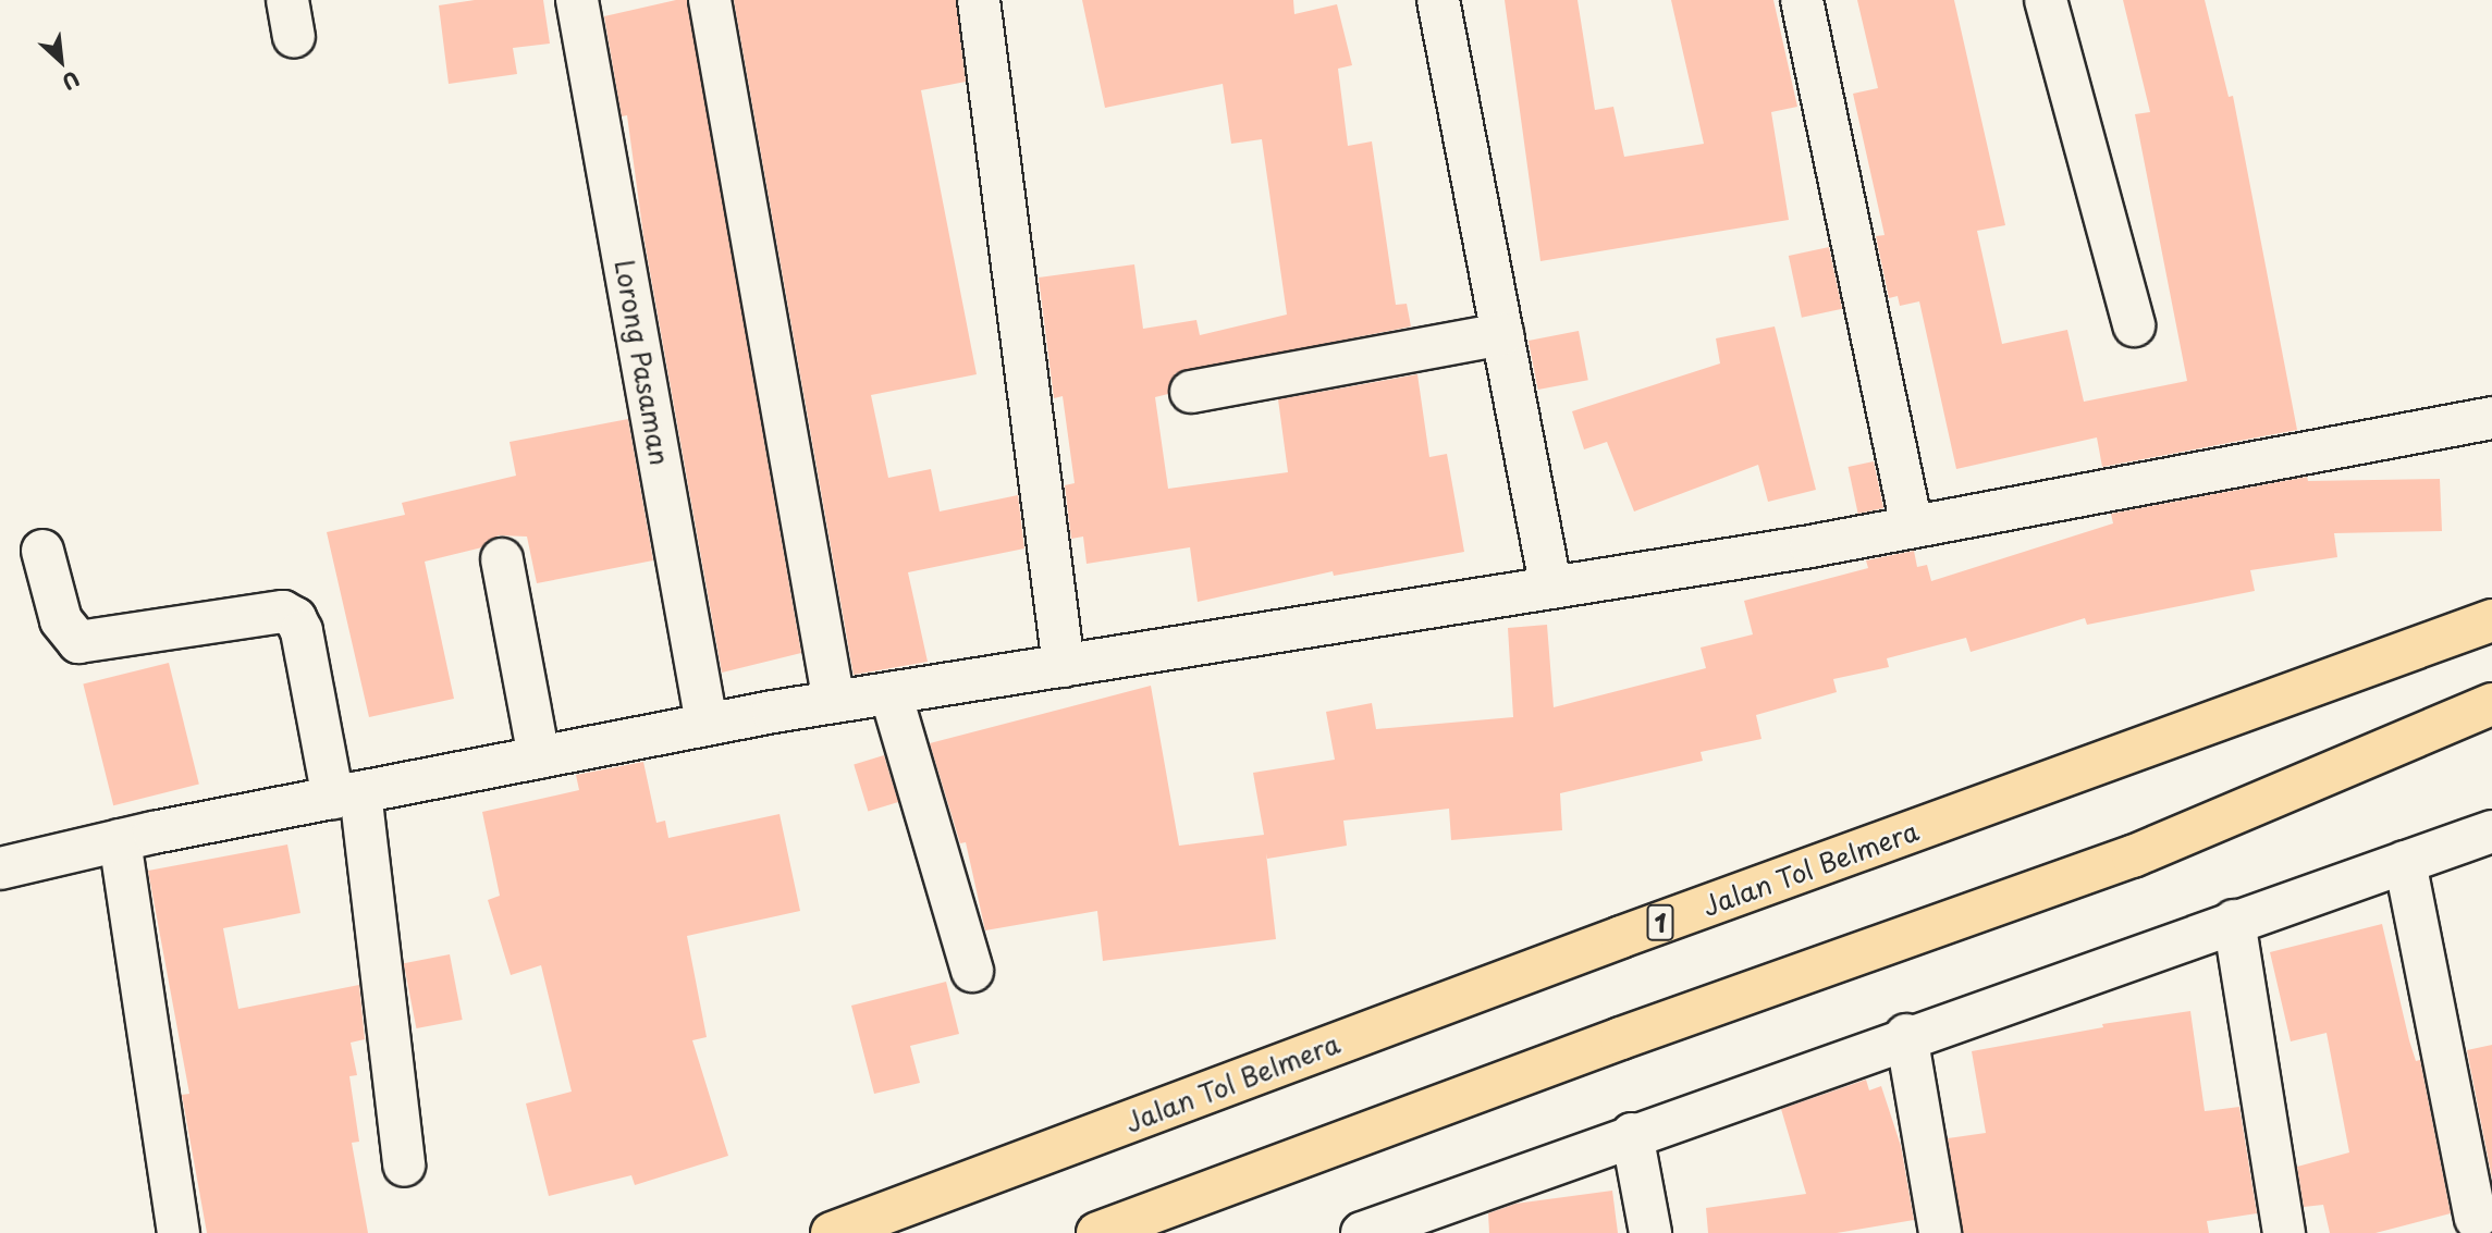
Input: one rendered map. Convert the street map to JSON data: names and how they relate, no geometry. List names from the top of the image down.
{
  "streets": {
    "highway": ["Jalan Tol Belmera", "1"],
    "street": ["Lorong Pasaman"]
  },
  "north": "bottom right"
}
